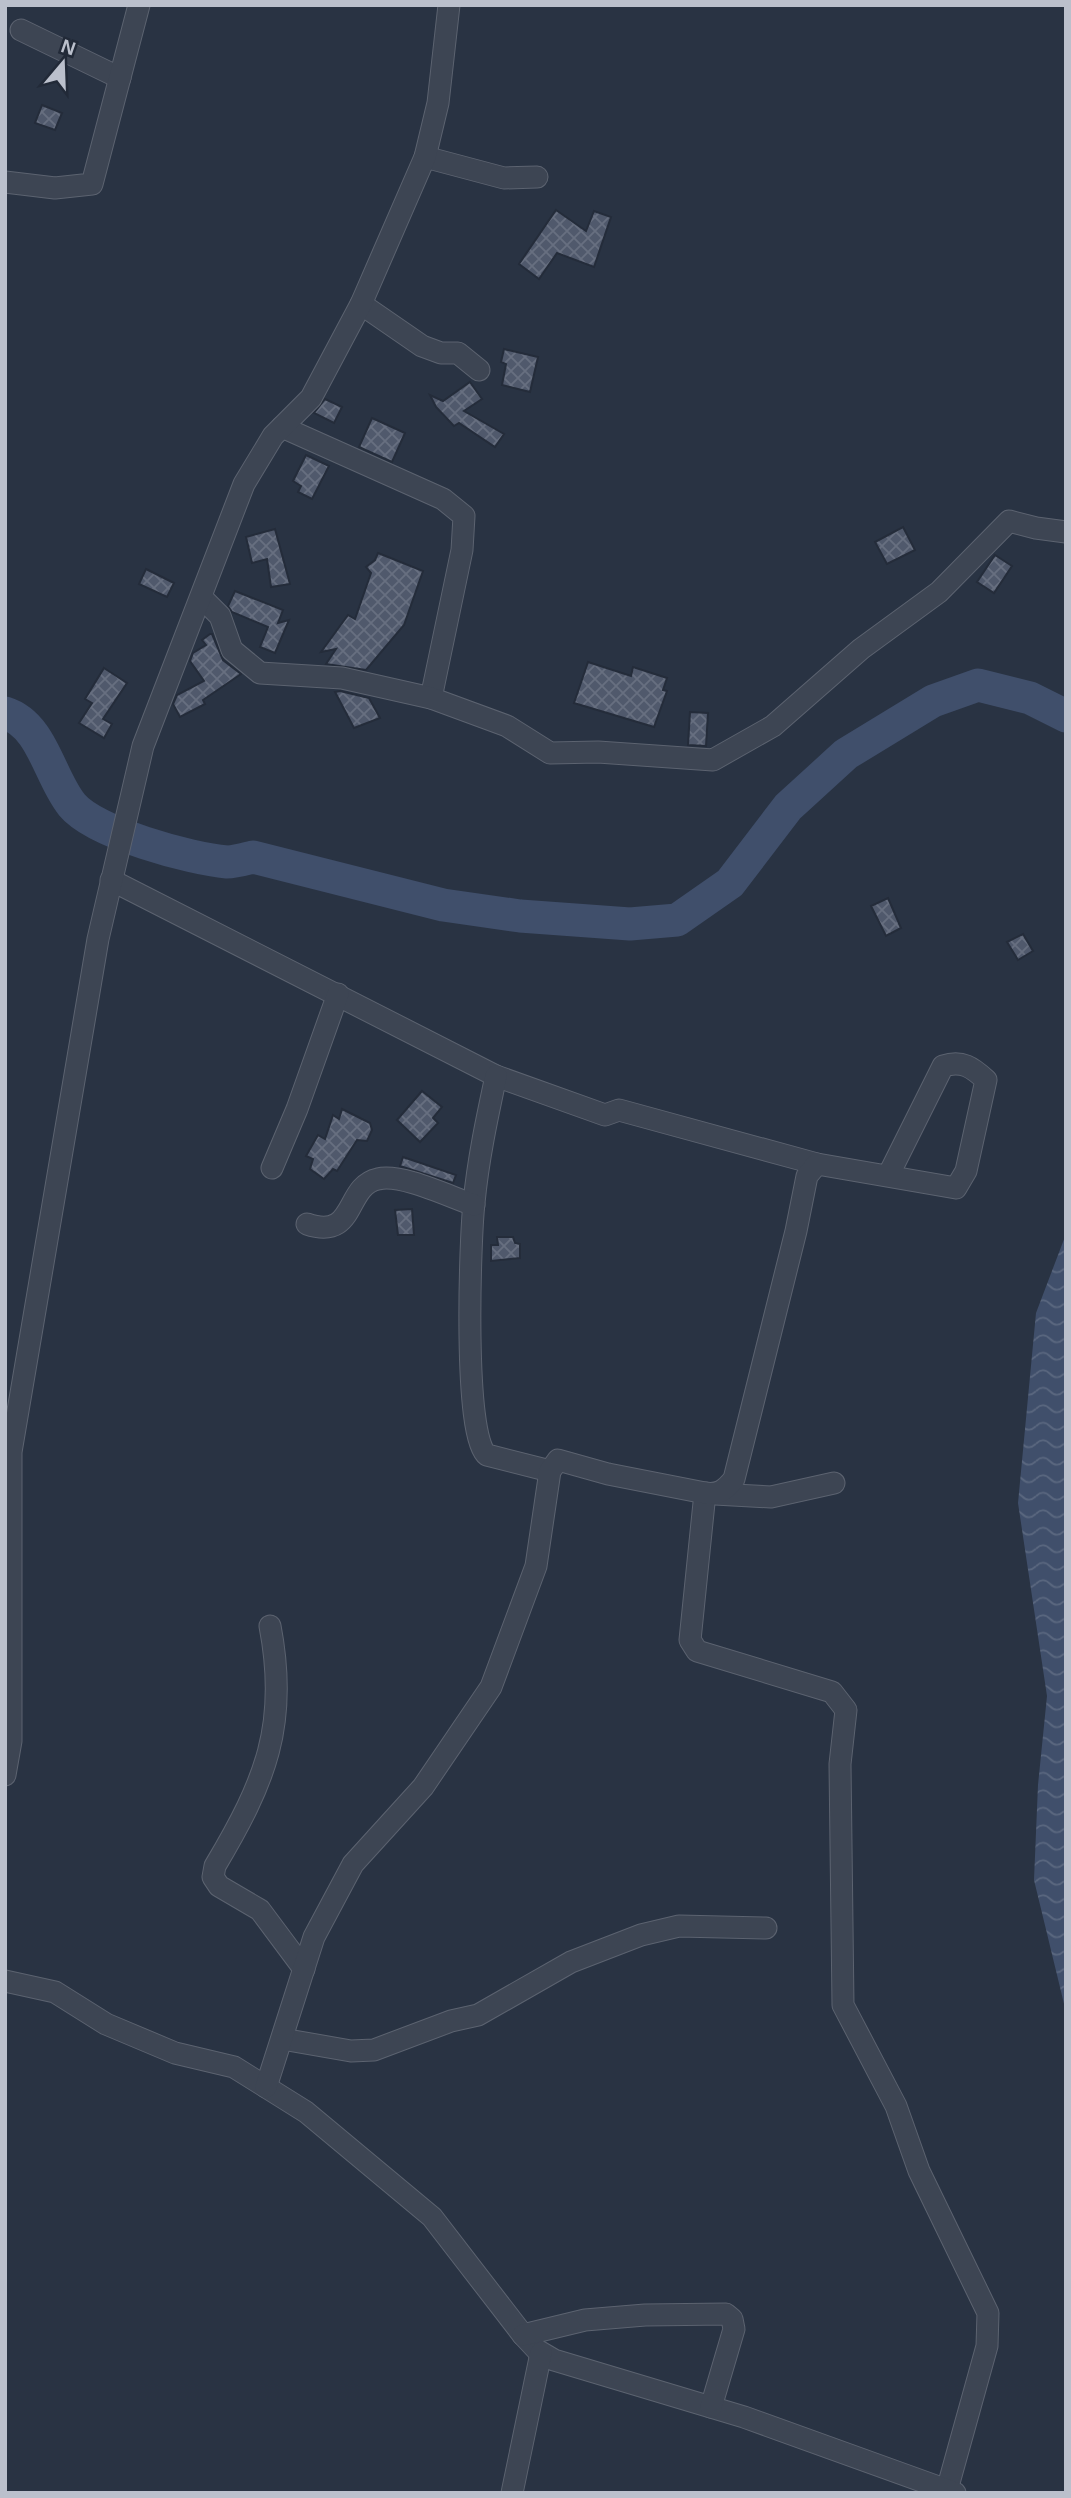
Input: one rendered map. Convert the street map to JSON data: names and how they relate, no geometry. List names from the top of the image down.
{
  "north": "top"
}
